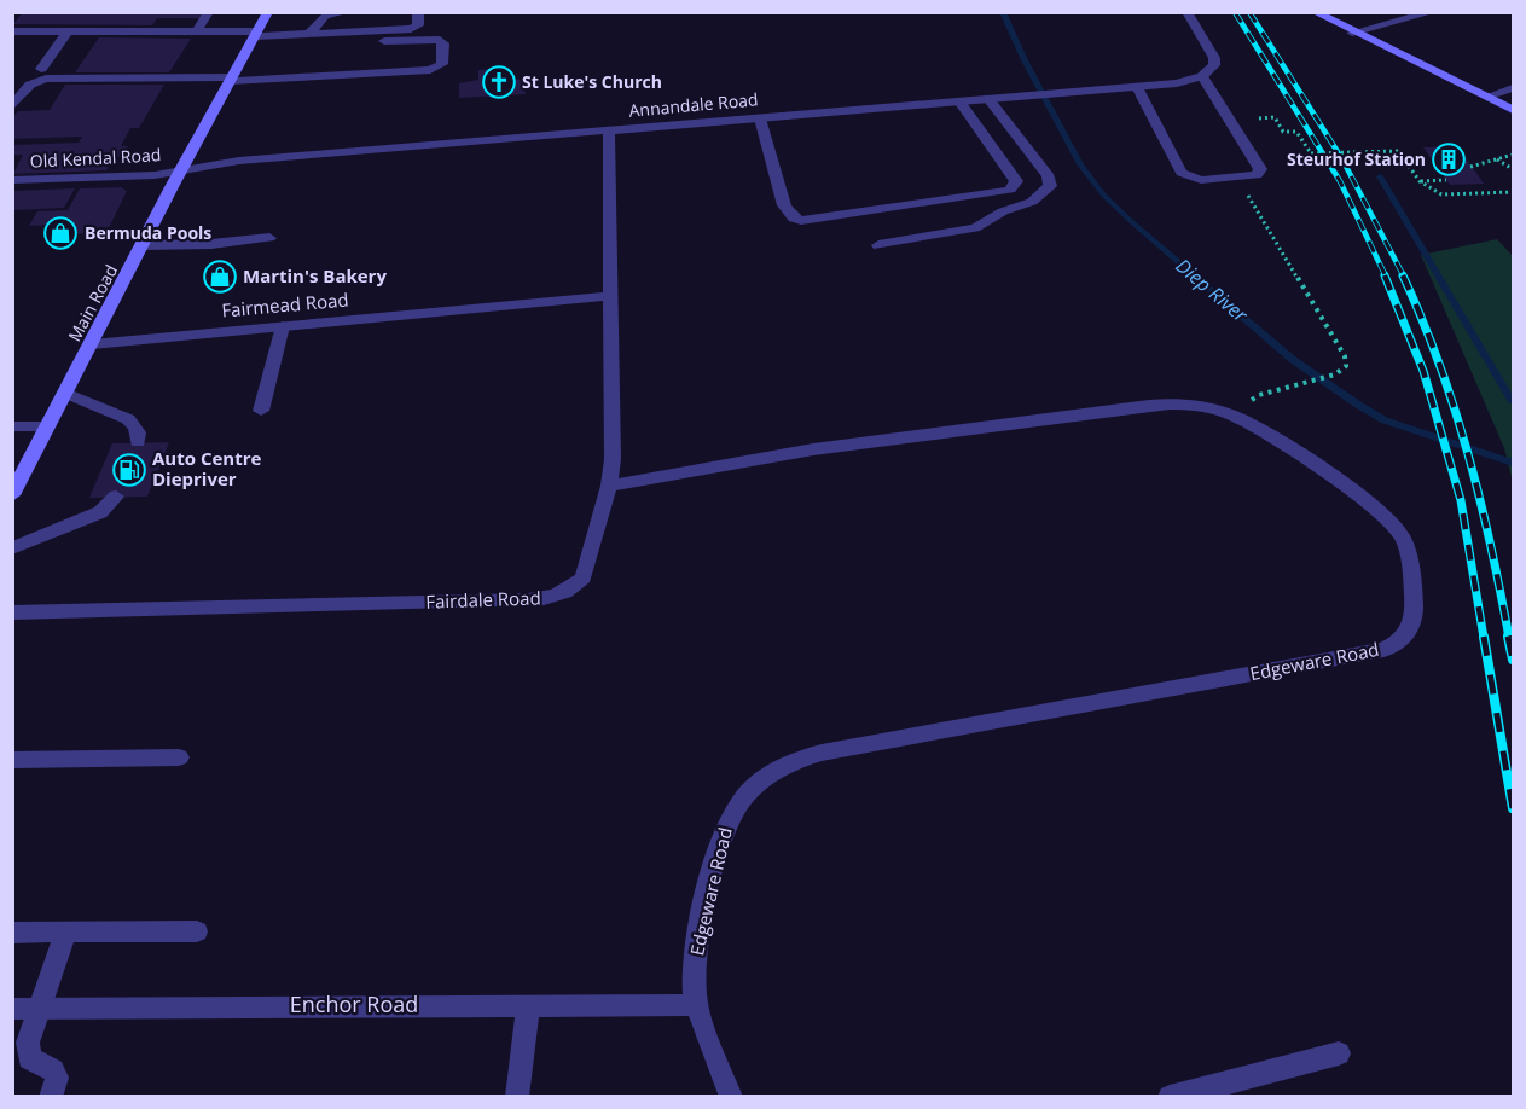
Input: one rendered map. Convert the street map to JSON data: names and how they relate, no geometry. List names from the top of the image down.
{
  "streets": {
    "main road": ["Main Road"],
    "street": [
      "Annandale Road",
      "Old Kendal Road",
      "Fairmead Road",
      "Fairdale Road",
      "Edgeware Road",
      "Enchor Road"
    ]
  },
  "crossings": [
    ["Annandale Road", "Old Kendal Road"],
    ["Annandale Road", "Main Road"],
    ["Annandale Road", "Fairdale Road"],
    ["Old Kendal Road", "Main Road"],
    ["Main Road", "Fairmead Road"],
    ["Fairmead Road", "Fairdale Road"],
    ["Fairdale Road", "Edgeware Road"],
    ["Edgeware Road", "Enchor Road"]
  ],
  "water": ["Diep River"],
  "places": {
    "church": ["St Luke's Church"],
    "building": ["Steurhof Station"],
    "shop": ["Bermuda Pools", "Martin's Bakery"],
    "fuel station": ["Auto Centre Diepriver"]
  }
}
